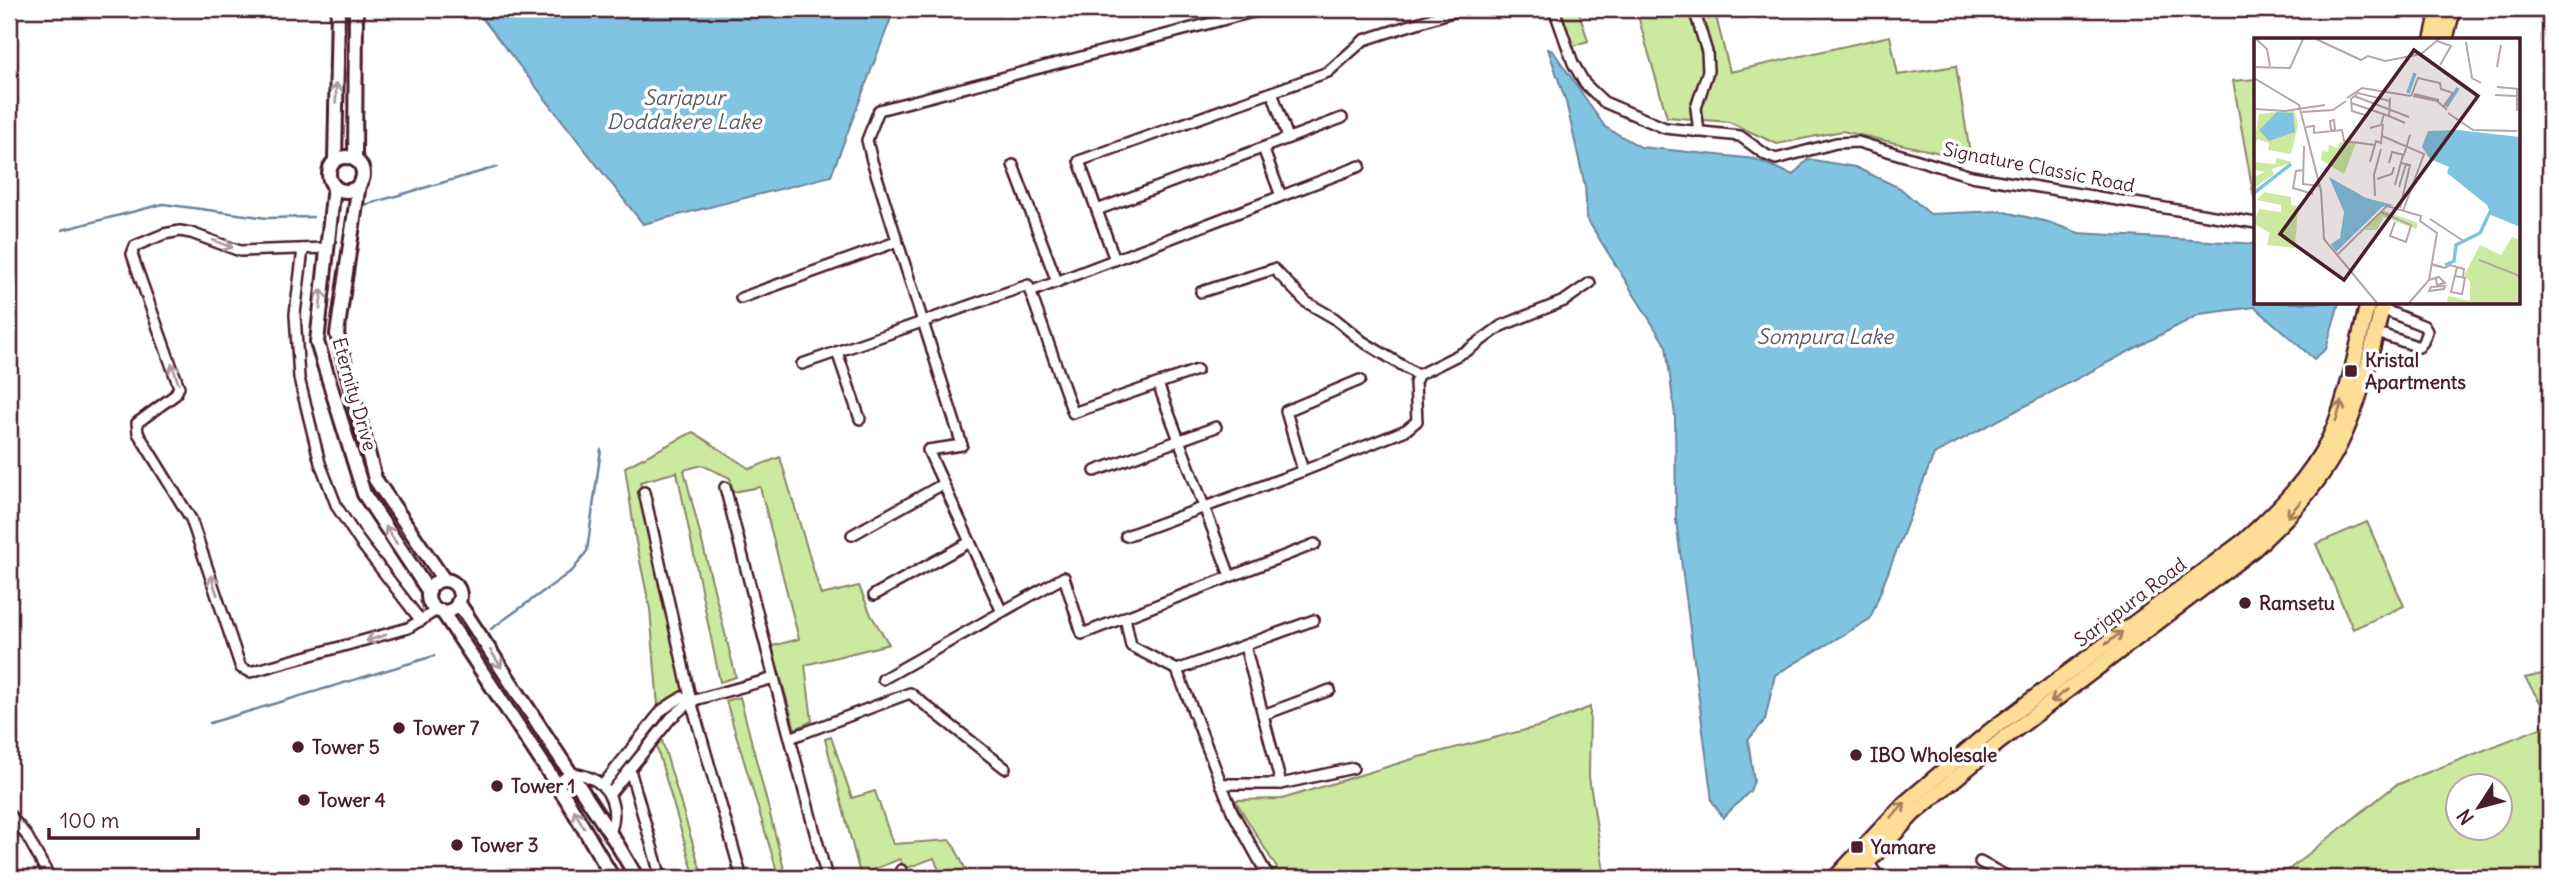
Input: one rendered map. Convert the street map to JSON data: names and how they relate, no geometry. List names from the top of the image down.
{
  "streets": {
    "main road": ["Sarjapura Road"],
    "street": ["Signature Classic Road", "Eternity Drive"]
  },
  "water": ["Sarjapur Doddakere Lake", "Sompura Lake"],
  "places": {
    "transit": ["Kristal Apartments", "Yamare"],
    "other": [
      "Ramsetu",
      "Tower 7",
      "Tower 5",
      "IBO Wholesale",
      "Tower 1",
      "Tower 4",
      "Tower 3"
    ]
  },
  "scale_bar": "100 m",
  "north": "bottom left"
}
